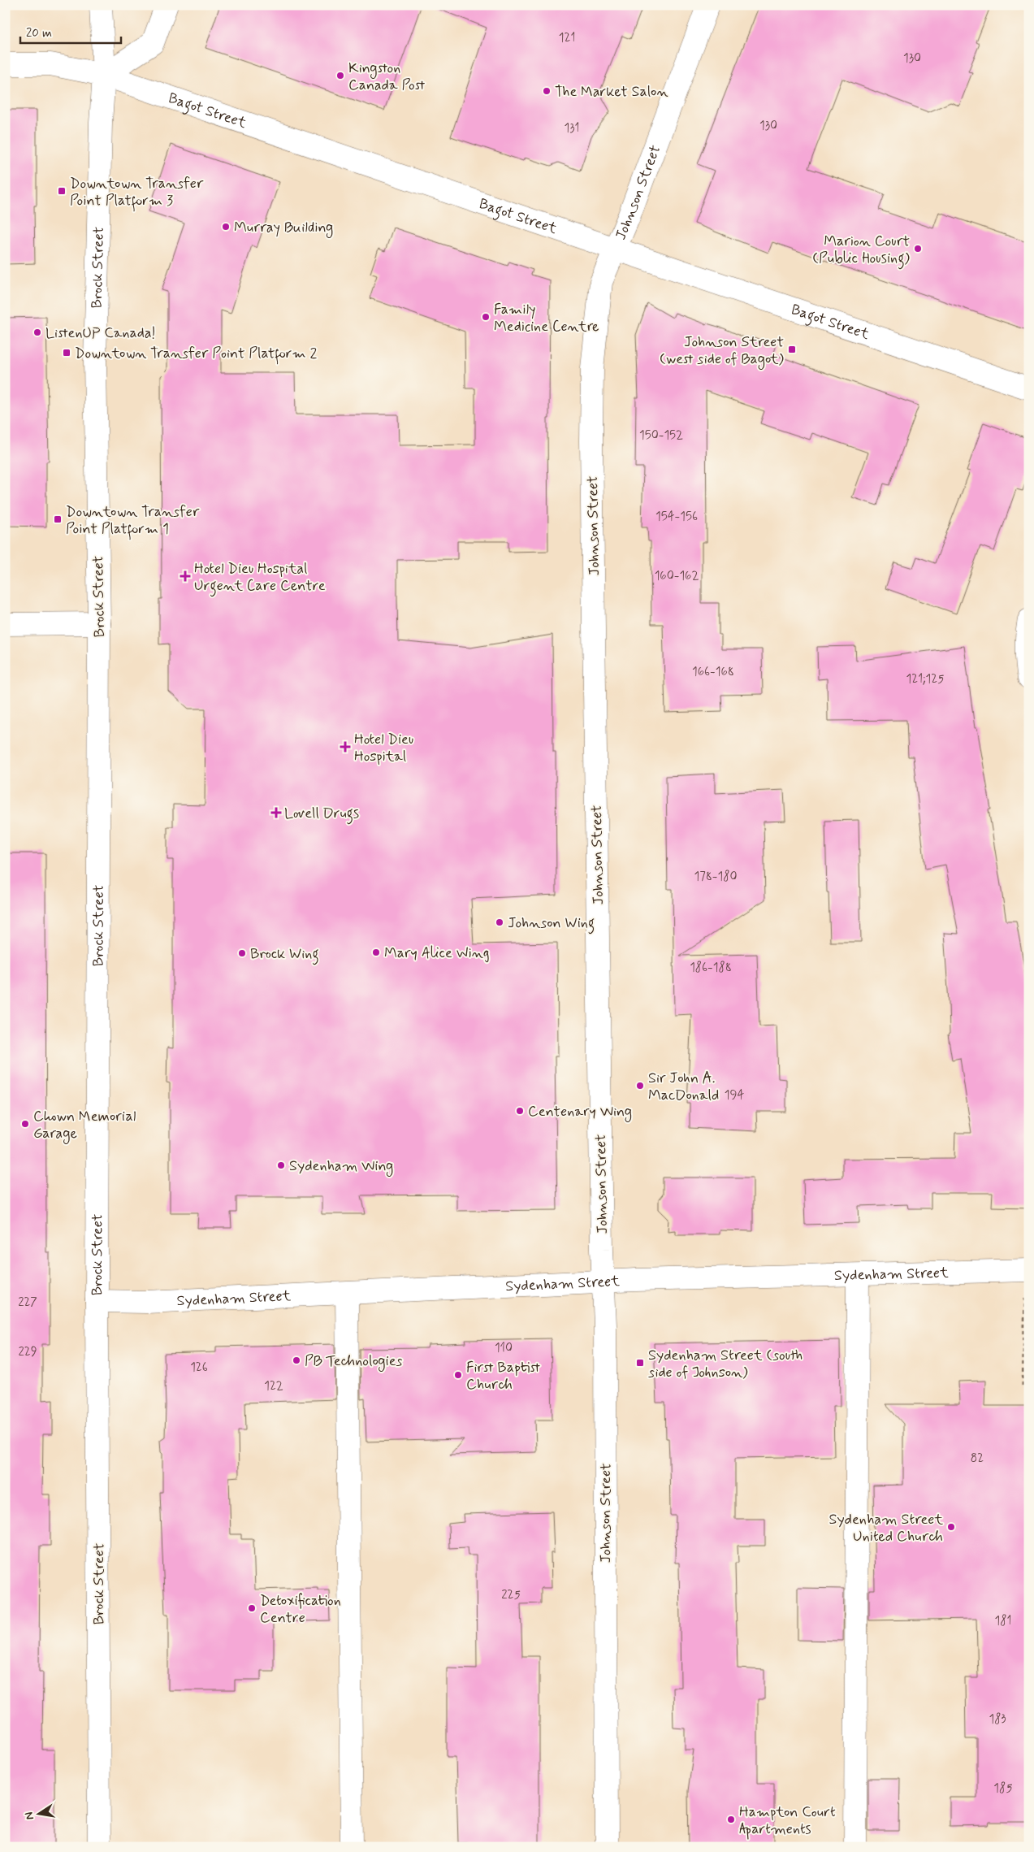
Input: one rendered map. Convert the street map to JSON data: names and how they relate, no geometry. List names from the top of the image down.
{
  "streets": {
    "main road": [
      "Bagot Street",
      "Johnson Street",
      "Brock Street",
      "Sydenham Street"
    ]
  },
  "crossings": [
    ["Bagot Street", "Johnson Street"],
    ["Bagot Street", "Brock Street"],
    ["Johnson Street", "Sydenham Street"],
    ["Brock Street", "Sydenham Street"]
  ],
  "places": {
    "other": [
      "Kingston Canada Post",
      "The Market Salon",
      "Murray Building",
      "Marion Court (Public Housing)",
      "Family Medicine Centre",
      "ListenUP Canada!",
      "Johnson Wing",
      "Mary Alice Wing",
      "Brock Wing",
      "Sir John A. MacDonald",
      "Centenary Wing",
      "Chown Memorial Garage",
      "Sydenham Wing",
      "PB Technologies",
      "First Baptist Church",
      "Sydenham Street United Church",
      "Detoxification Centre",
      "Hampton Court Apartments"
    ],
    "transit": [
      "Downtown Transfer Point Platform 3",
      "Johnson Street (west side of Bagot)",
      "Downtown Transfer Point Platform 2",
      "Downtown Transfer Point Platform 1",
      "Sydenham Street (south side of Johnson)"
    ],
    "health": ["Hotel Dieu Hospital Urgent Care Centre", "Hotel Dieu Hospital", "Lovell Drugs"]
  },
  "house_numbers": [
    "121",
    "130",
    "130",
    "131",
    "150-152",
    "154-156",
    "160-162",
    "166-168",
    "121;125",
    "178-180",
    "186-188",
    "194",
    "227",
    "110",
    "229",
    "126",
    "122",
    "82",
    "225",
    "181",
    "183",
    "185"
  ],
  "scale_bar": "20 m",
  "north": "left"
}
